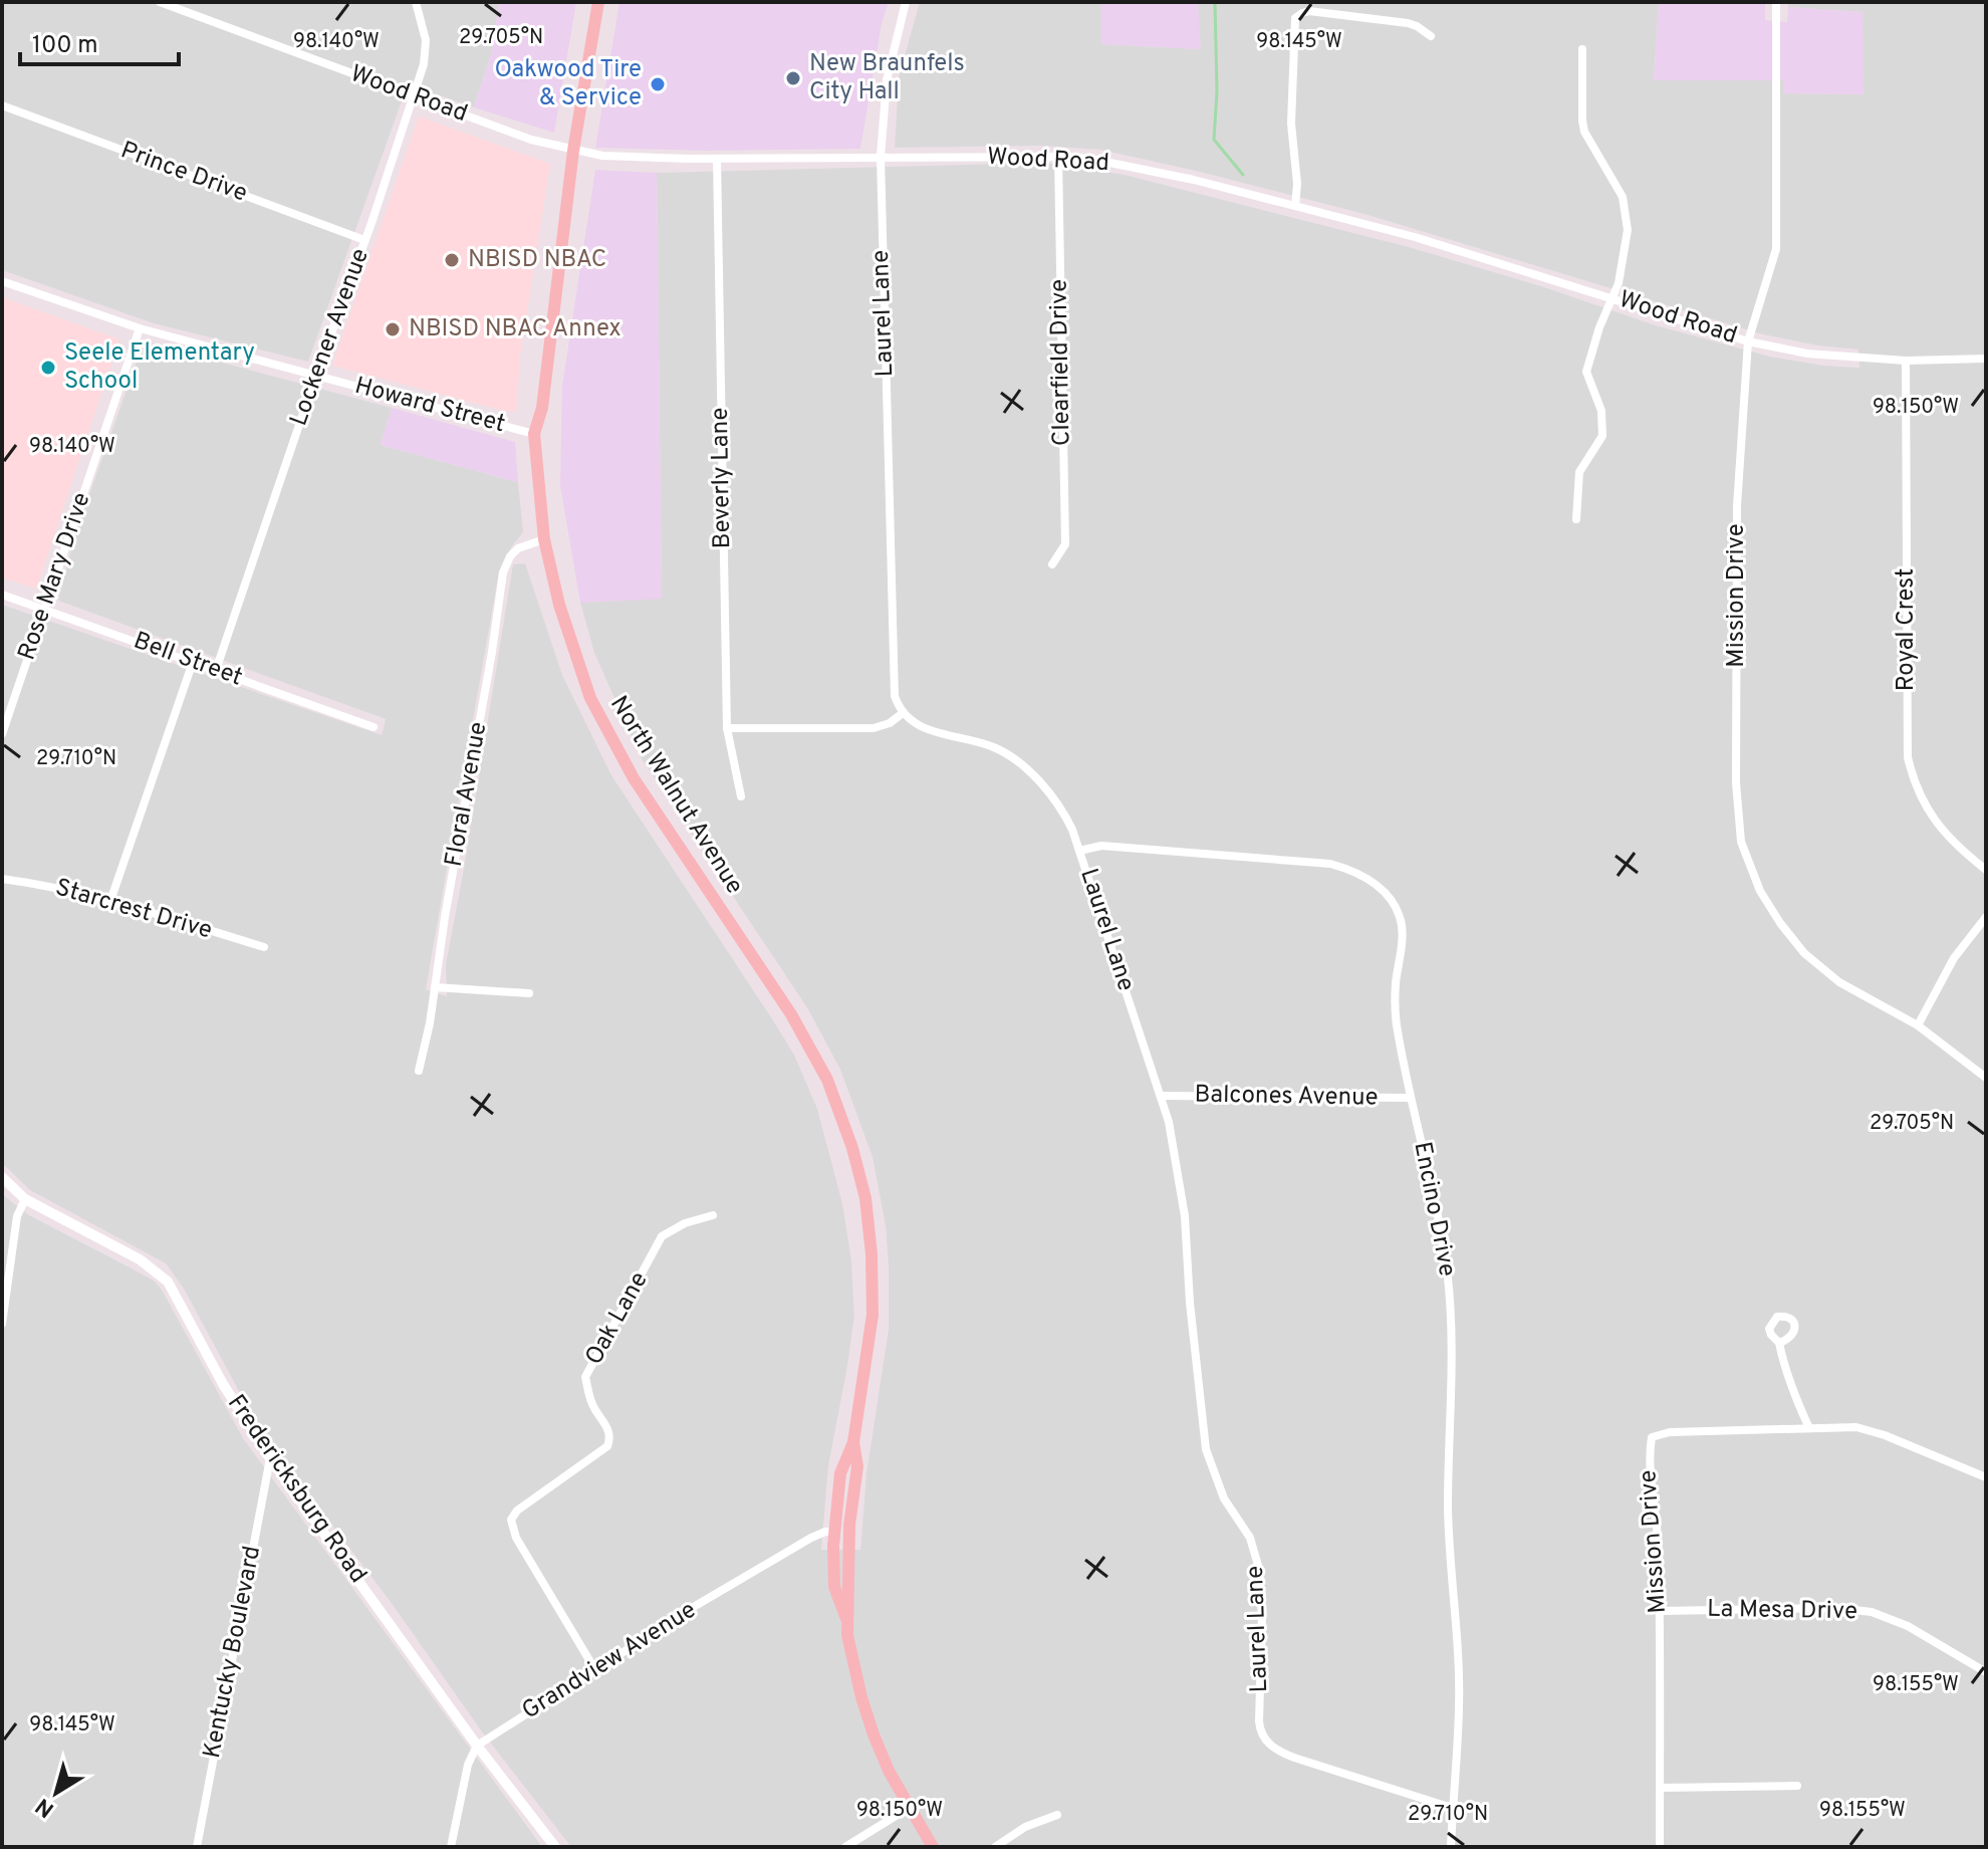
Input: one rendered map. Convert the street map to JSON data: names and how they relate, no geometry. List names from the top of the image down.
{
  "streets": {
    "main road": ["North Walnut Avenue"],
    "street": [
      "Wood Road",
      "Prince Drive",
      "Laurel Lane",
      "Lockener Avenue",
      "Clearfield Drive",
      "Howard Street",
      "Beverly Lane",
      "Rose Mary Drive",
      "Mission Drive",
      "Royal Crest",
      "Bell Street",
      "Floral Avenue",
      "Starcrest Drive",
      "Balcones Avenue",
      "Encino Drive",
      "Oak Lane",
      "Fredericksburg Road",
      "La Mesa Drive",
      "Kentucky Boulevard",
      "Grandview Avenue"
    ]
  },
  "crossings": [
    ["Wood Road", "Laurel Lane"],
    ["Wood Road", "Lockener Avenue"],
    ["Wood Road", "Clearfield Drive"],
    ["Wood Road", "Beverly Lane"],
    ["Wood Road", "Mission Drive"],
    ["Wood Road", "Royal Crest"],
    ["Wood Road", "North Walnut Avenue"],
    ["Prince Drive", "Lockener Avenue"],
    ["Laurel Lane", "Balcones Avenue"],
    ["Laurel Lane", "Encino Drive"],
    ["Lockener Avenue", "Howard Street"],
    ["Lockener Avenue", "Bell Street"],
    ["Howard Street", "Rose Mary Drive"],
    ["Howard Street", "North Walnut Avenue"],
    ["Rose Mary Drive", "Bell Street"],
    ["Mission Drive", "La Mesa Drive"],
    ["Floral Avenue", "North Walnut Avenue"],
    ["North Walnut Avenue", "Grandview Avenue"],
    ["Balcones Avenue", "Encino Drive"],
    ["Oak Lane", "Grandview Avenue"],
    ["Fredericksburg Road", "Kentucky Boulevard"],
    ["Fredericksburg Road", "Grandview Avenue"]
  ],
  "places": [
    "New Braunfels City Hall",
    "Oakwood Tire & Service",
    "NBISD NBAC",
    "NBISD NBAC Annex",
    "Seele Elementary School"
  ],
  "scale_bar": "100 m",
  "north": "bottom left",
  "coordinates": [
    "29.705°N",
    "98.140°W",
    "98.145°W",
    "98.150°W",
    "29.710°N",
    "98.155°W"
  ]
}
